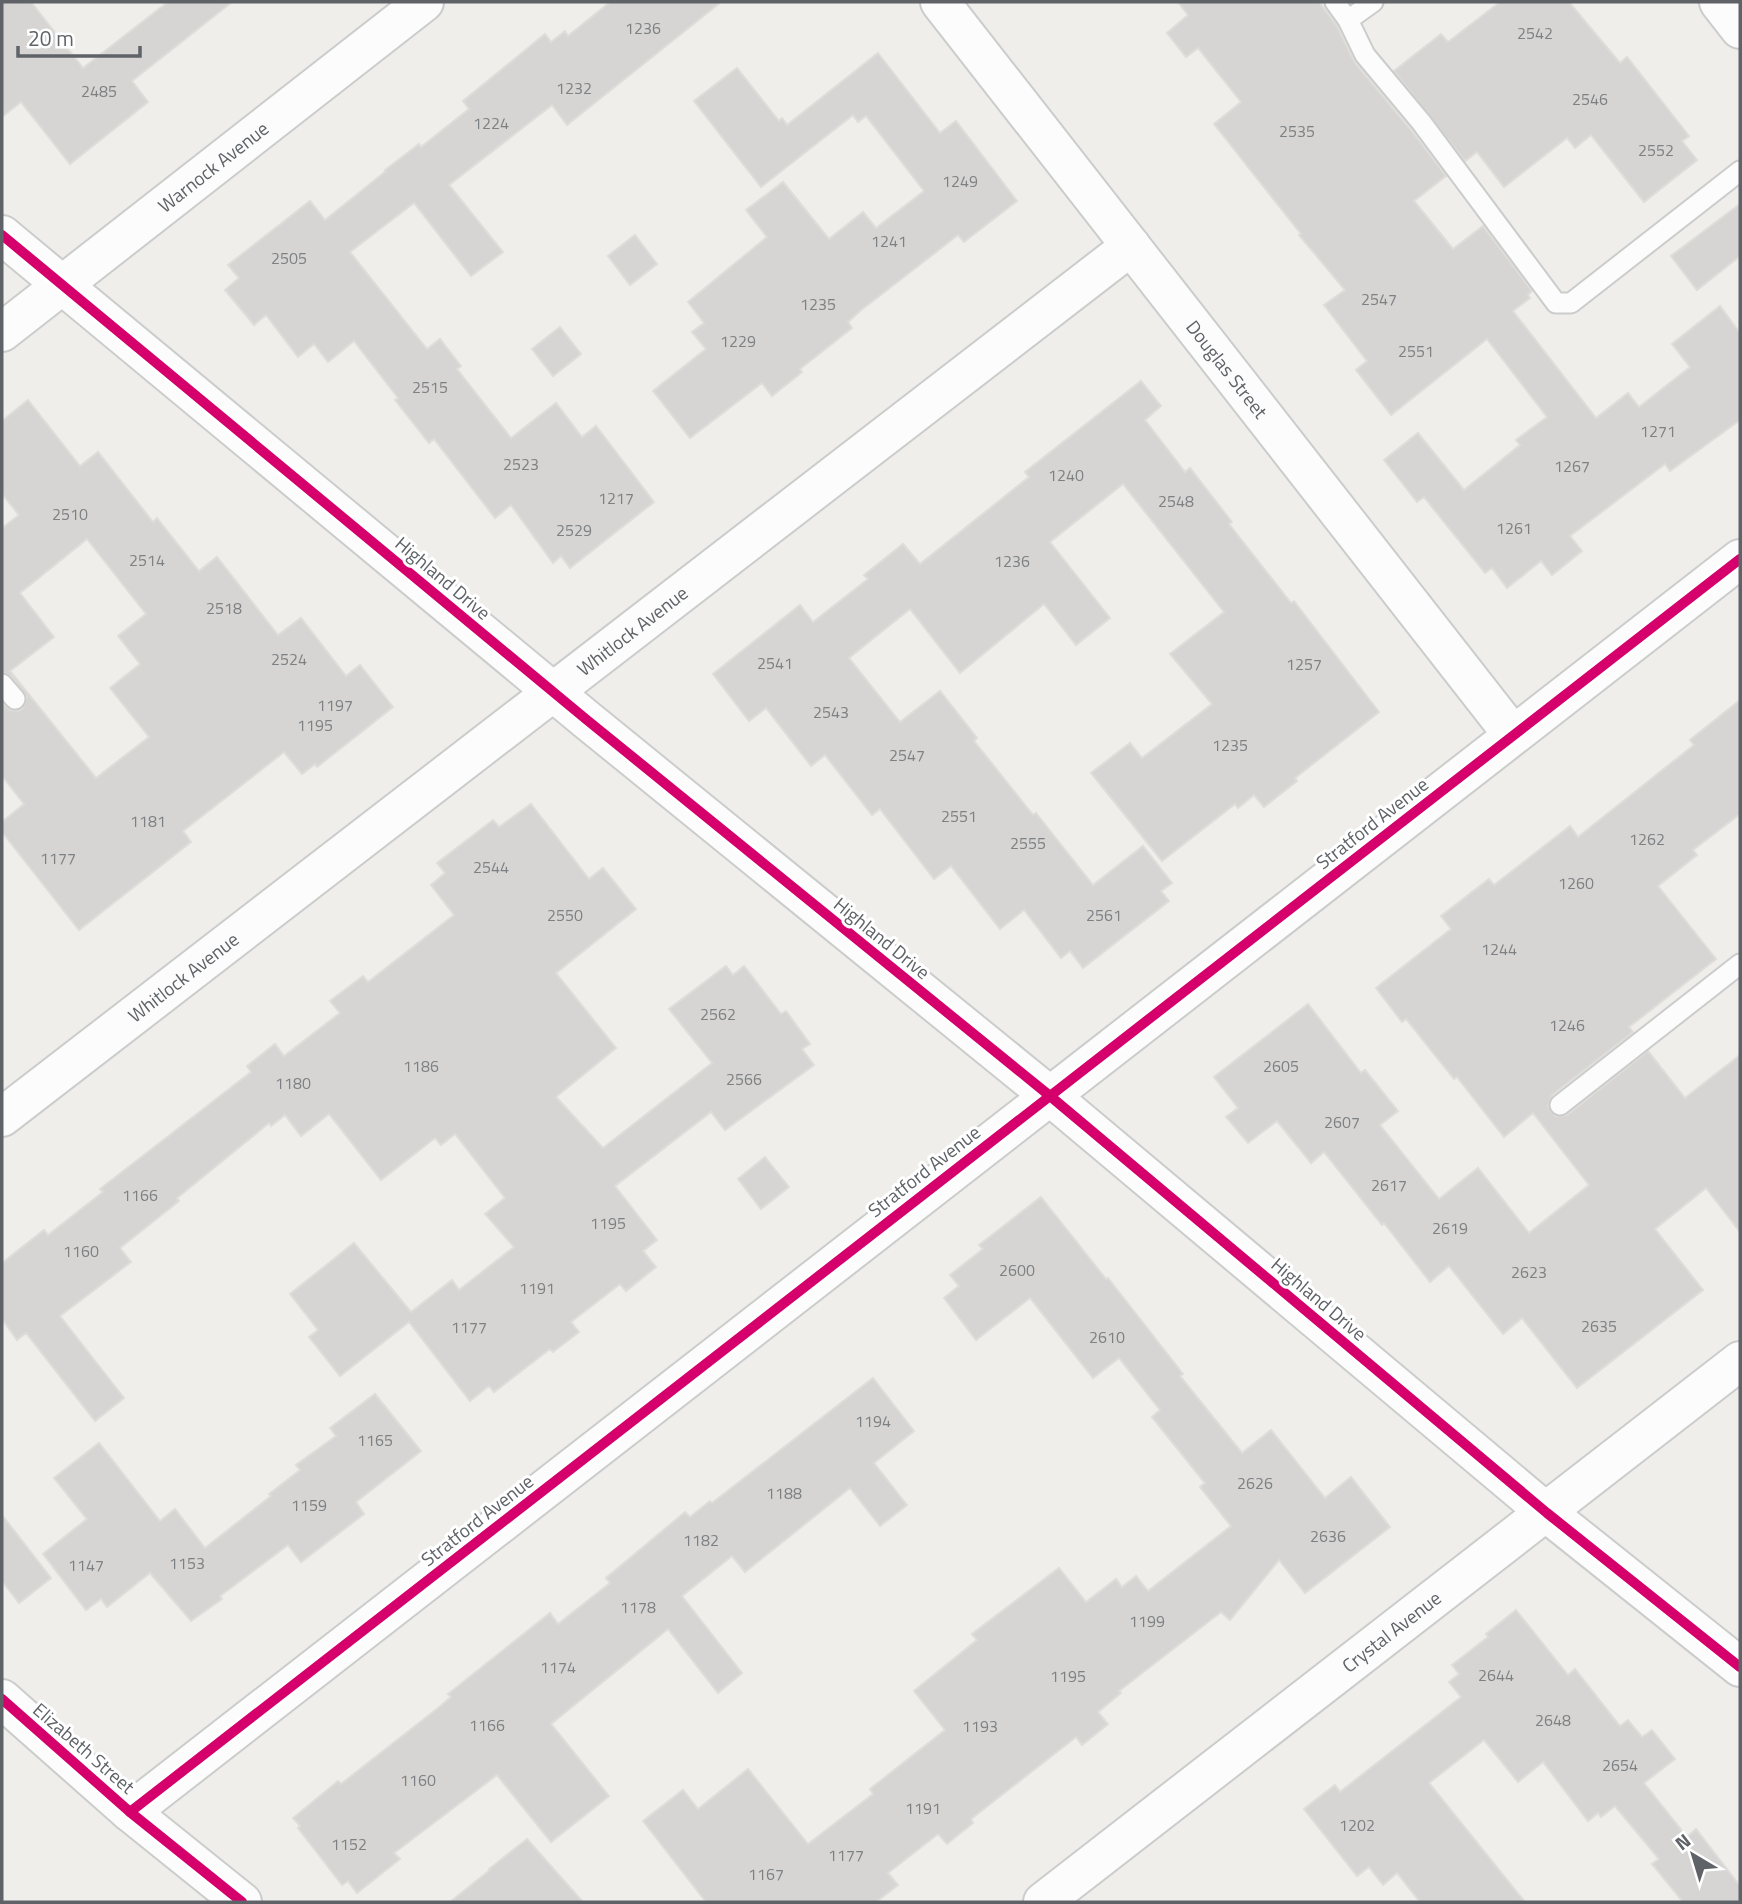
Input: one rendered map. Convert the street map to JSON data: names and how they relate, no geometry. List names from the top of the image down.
{
  "streets": {
    "street": [
      "Warnock Avenue",
      "Douglas Street",
      "Highland Drive",
      "Whitlock Avenue",
      "Stratford Avenue",
      "Crystal Avenue",
      "Elizabeth Street"
    ]
  },
  "crossings": [
    ["Warnock Avenue", "Highland Drive"],
    ["Douglas Street", "Whitlock Avenue"],
    ["Douglas Street", "Stratford Avenue"],
    ["Highland Drive", "Whitlock Avenue"],
    ["Highland Drive", "Stratford Avenue"],
    ["Highland Drive", "Crystal Avenue"],
    ["Stratford Avenue", "Elizabeth Street"]
  ],
  "house_numbers": [
    "1236",
    "2542",
    "1232",
    "2485",
    "2546",
    "1224",
    "2535",
    "2552",
    "1249",
    "1241",
    "2505",
    "2547",
    "1235",
    "1229",
    "2551",
    "2515",
    "1271",
    "2523",
    "1267",
    "1240",
    "1217",
    "2548",
    "2510",
    "1261",
    "2529",
    "2514",
    "1236",
    "2518",
    "2524",
    "2541",
    "1257",
    "1197",
    "2543",
    "1195",
    "1235",
    "2547",
    "2551",
    "1181",
    "1262",
    "2555",
    "1177",
    "2544",
    "1260",
    "2550",
    "2561",
    "1244",
    "2562",
    "1246",
    "1186",
    "2605",
    "2566",
    "1180",
    "2607",
    "2617",
    "1166",
    "1195",
    "2619",
    "1160",
    "2600",
    "2623",
    "1191",
    "2635",
    "1177",
    "2610",
    "1194",
    "1165",
    "2626",
    "1188",
    "1159",
    "2636",
    "1182",
    "1153",
    "1147",
    "1178",
    "1199",
    "1174",
    "2644",
    "1195",
    "2648",
    "1166",
    "1193",
    "2654",
    "1160",
    "1191",
    "1202",
    "1152",
    "1177",
    "1167"
  ],
  "scale_bar": "20 m",
  "north": "top left"
}
